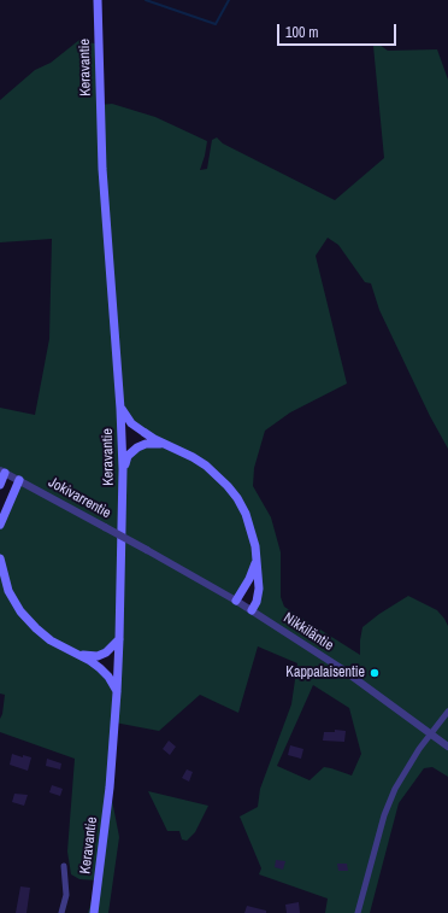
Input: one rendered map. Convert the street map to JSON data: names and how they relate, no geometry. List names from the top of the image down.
{
  "streets": {
    "main road": ["Keravantie"],
    "street": ["Jokivarrentie", "Nikkiläntie"]
  },
  "crossings": [
    ["Jokivarrentie", "Nikkiläntie"]
  ],
  "places": ["Kappalaisentie"],
  "scale_bar": "100 m"
}
